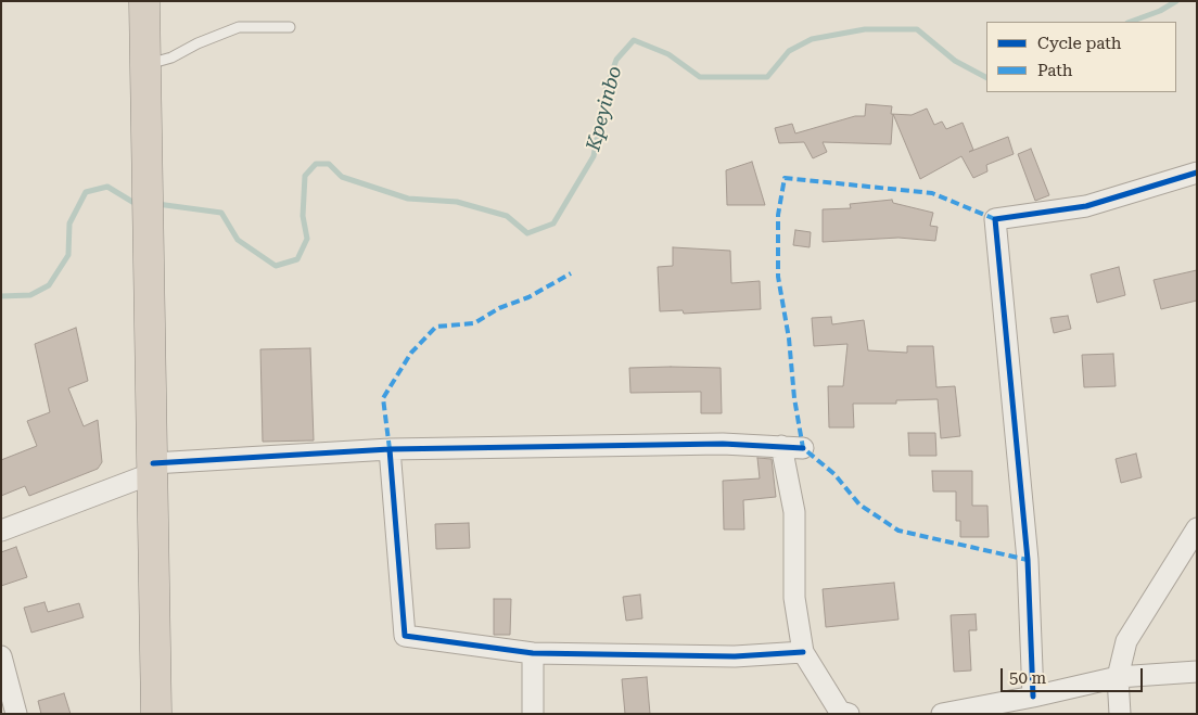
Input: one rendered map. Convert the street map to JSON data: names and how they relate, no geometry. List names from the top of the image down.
{
  "water": ["Kpeyinbo"],
  "legend": ["Cycle path", "Path"],
  "scale_bar": "50 m"
}
